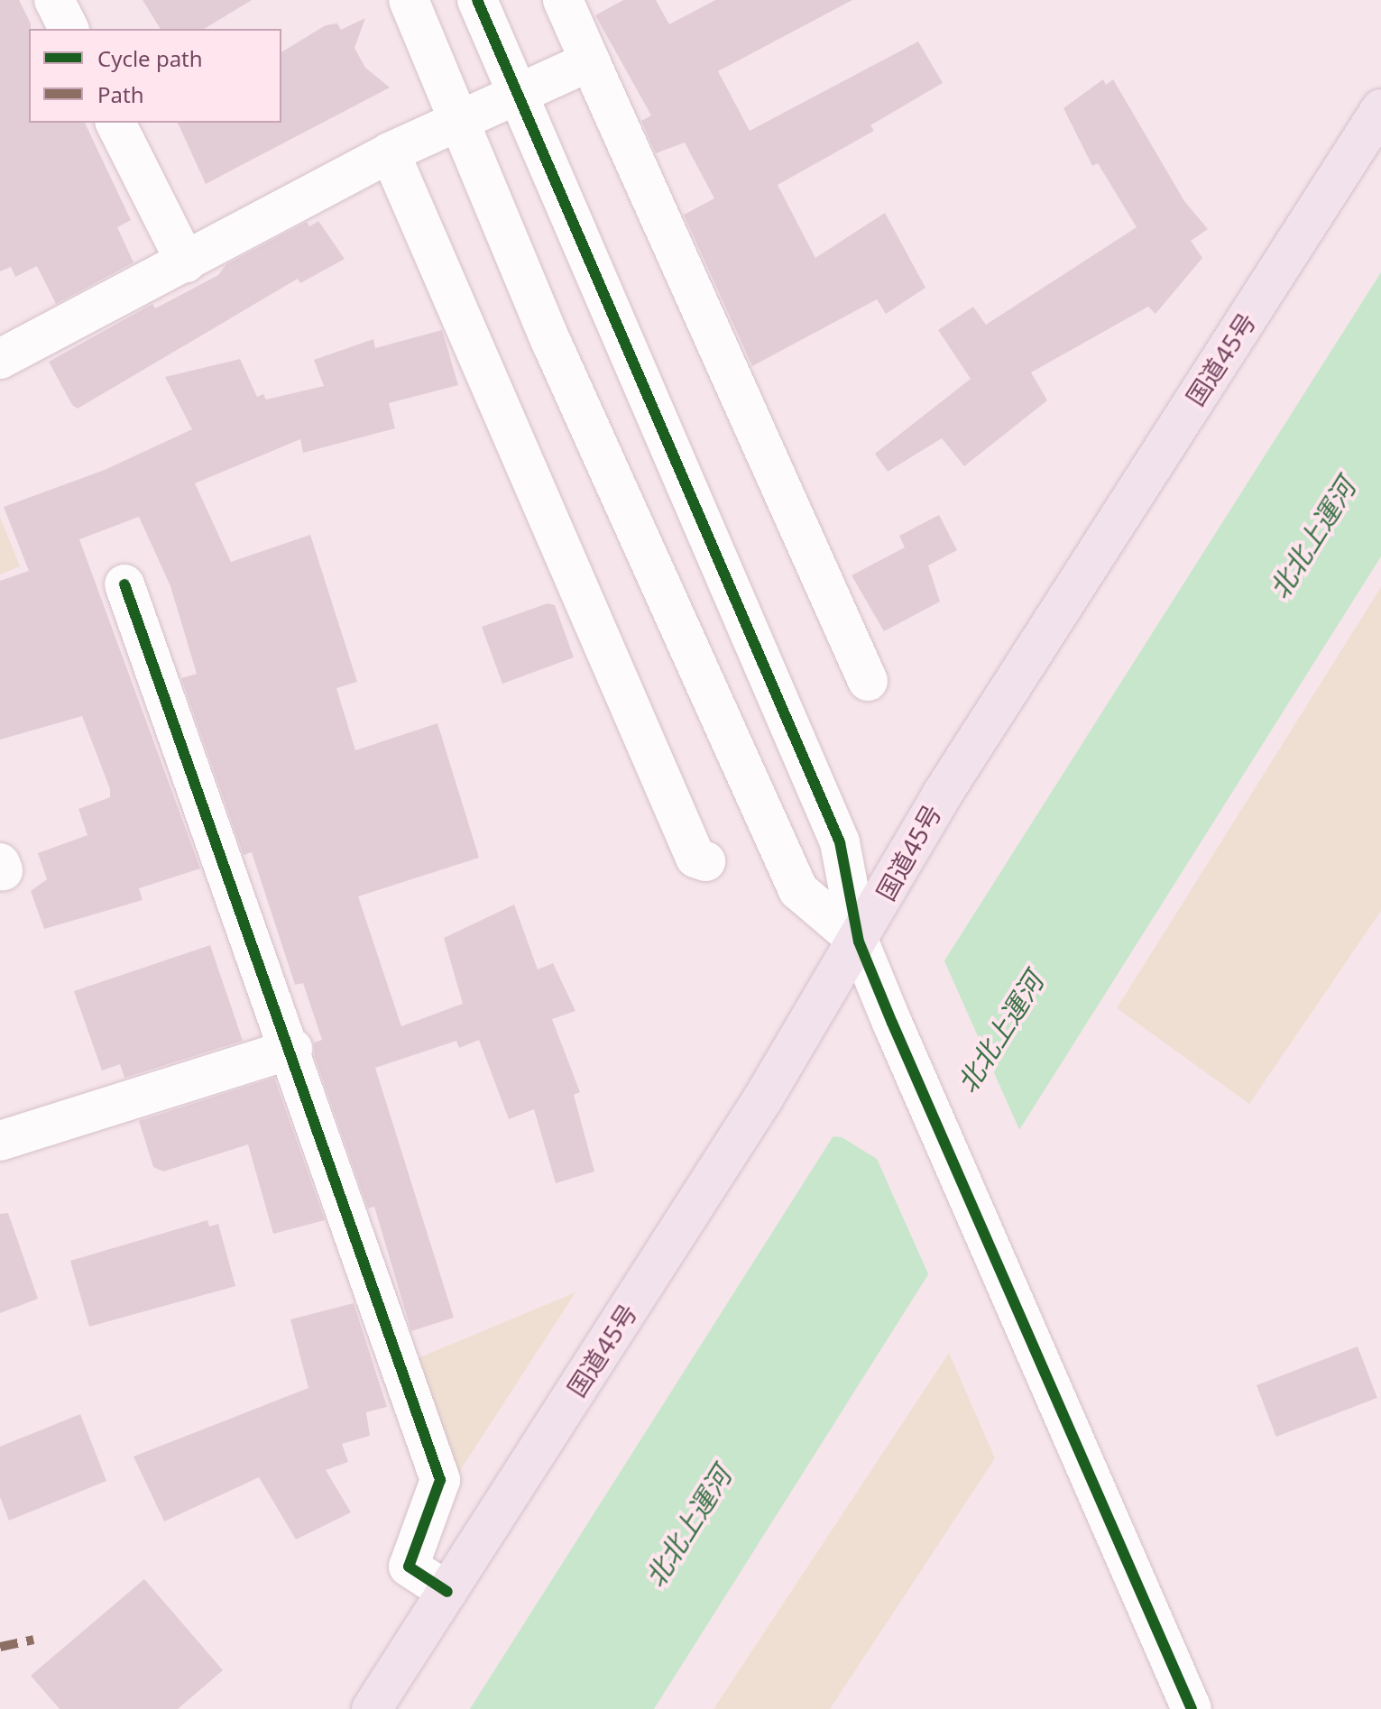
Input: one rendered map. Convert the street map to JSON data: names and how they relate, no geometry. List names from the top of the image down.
{
  "streets": {
    "highway": ["国道45号"]
  },
  "water": ["北北上運河"],
  "legend": ["Cycle path", "Path"]
}
